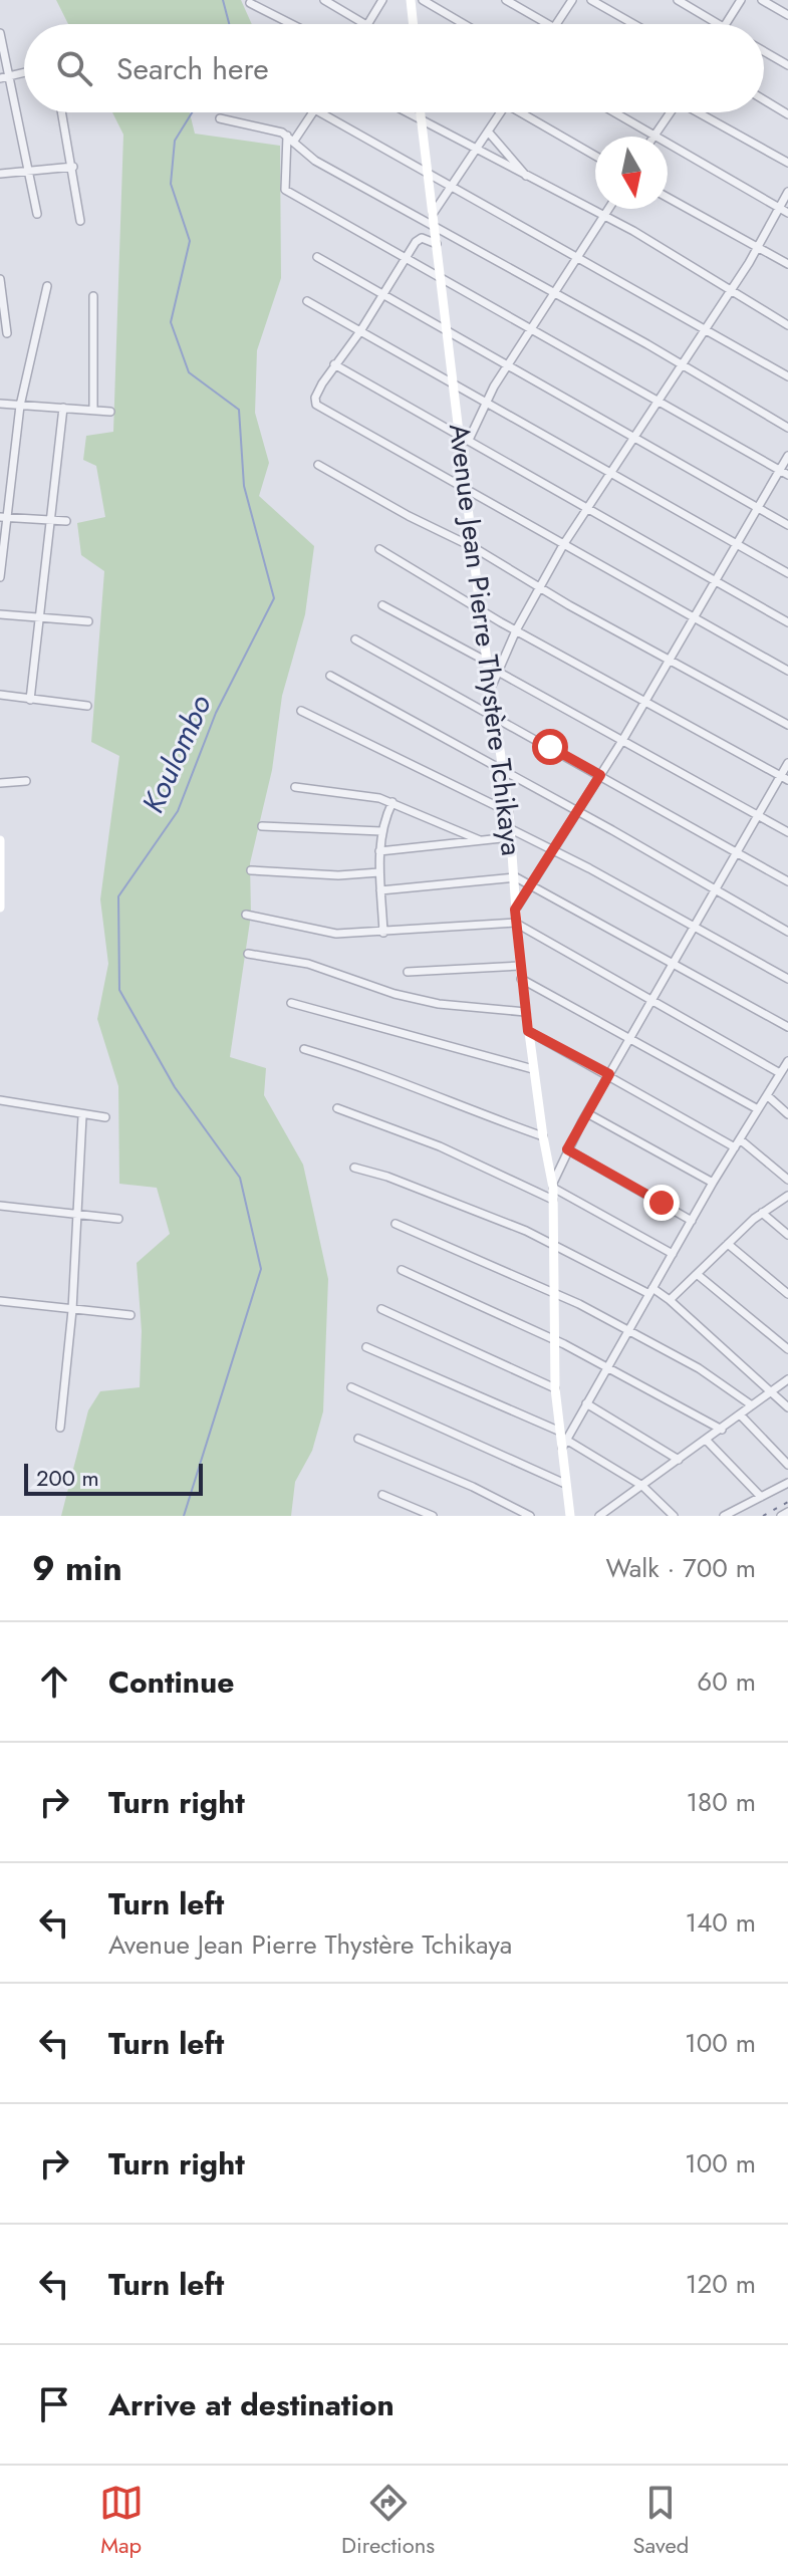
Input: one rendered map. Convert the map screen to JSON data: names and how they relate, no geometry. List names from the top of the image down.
{
  "streets": {
    "street": ["Avenue Jean Pierre Thystère Tchikaya"]
  },
  "water": ["Koulombo"],
  "scale_bar": "200 m",
  "north": "bottom",
  "page": {
    "search": "Search here",
    "scale": "200 m",
    "heading": ["9 min", "Walk · 700 m"],
    "list": [
      ["Continue", "60 m"],
      ["Turn right", "180 m"],
      ["Turn left", "Avenue Jean Pierre Thystère Tchikaya", "140 m"],
      ["Turn left", "100 m"],
      ["Turn right", "100 m"],
      ["Turn left", "120 m"],
      "Arrive at destination"
    ],
    "nav": ["Map", "Directions", "Saved"]
  }
}
